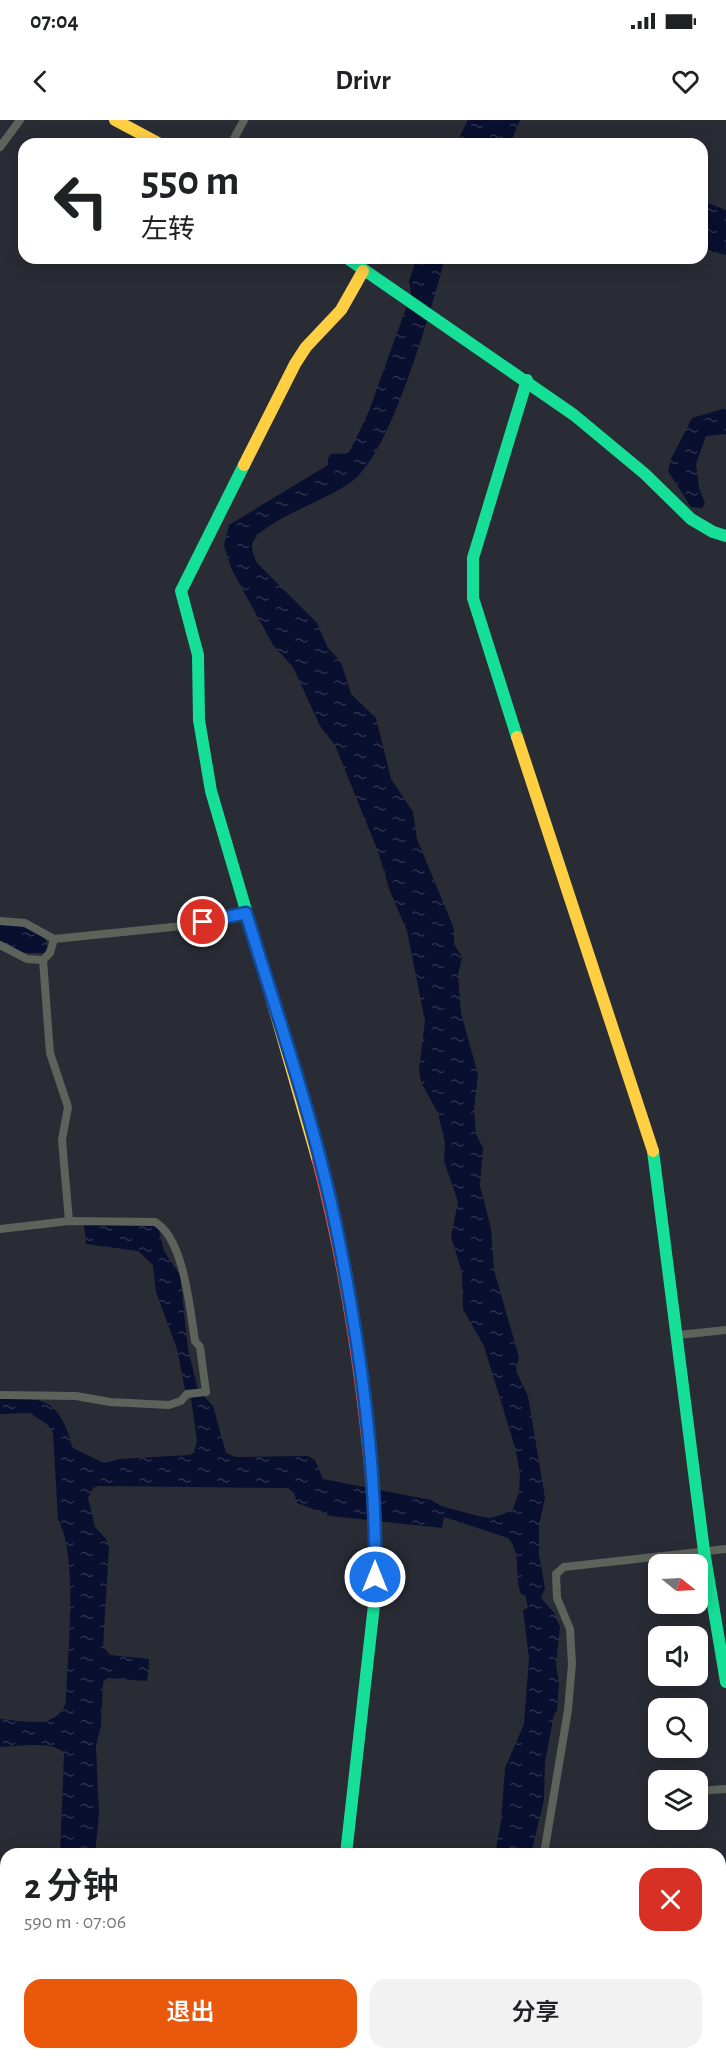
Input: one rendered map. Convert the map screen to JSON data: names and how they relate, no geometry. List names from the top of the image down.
{
  "north": "right",
  "page": {
    "status": "07:04",
    "header": "Drivr",
    "turn": ["550 m", "左转"],
    "heading": ["2 分钟", "590 m · 07:06"],
    "buttons": ["退出", "分享"]
  }
}
